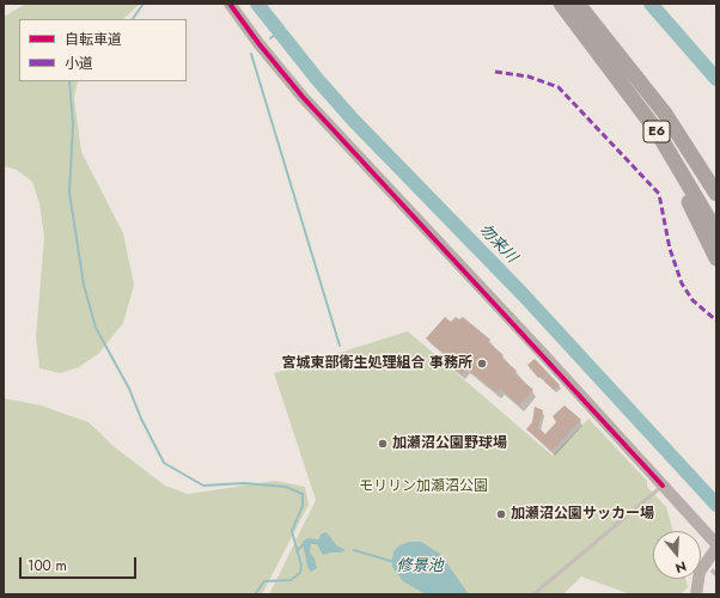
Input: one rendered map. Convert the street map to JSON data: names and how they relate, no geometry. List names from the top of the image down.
{
  "streets": {
    "highway": ["E6"]
  },
  "water": ["勿来川", "修景池"],
  "parks": ["モリリン加瀬沼公園"],
  "places": ["宮城東部衛生処理組合 事務所", "加瀬沼公園野球場", "加瀬沼公園サッカー場"],
  "legend": ["自転車道", "小道"],
  "scale_bar": "100 m",
  "north": "bottom"
}
